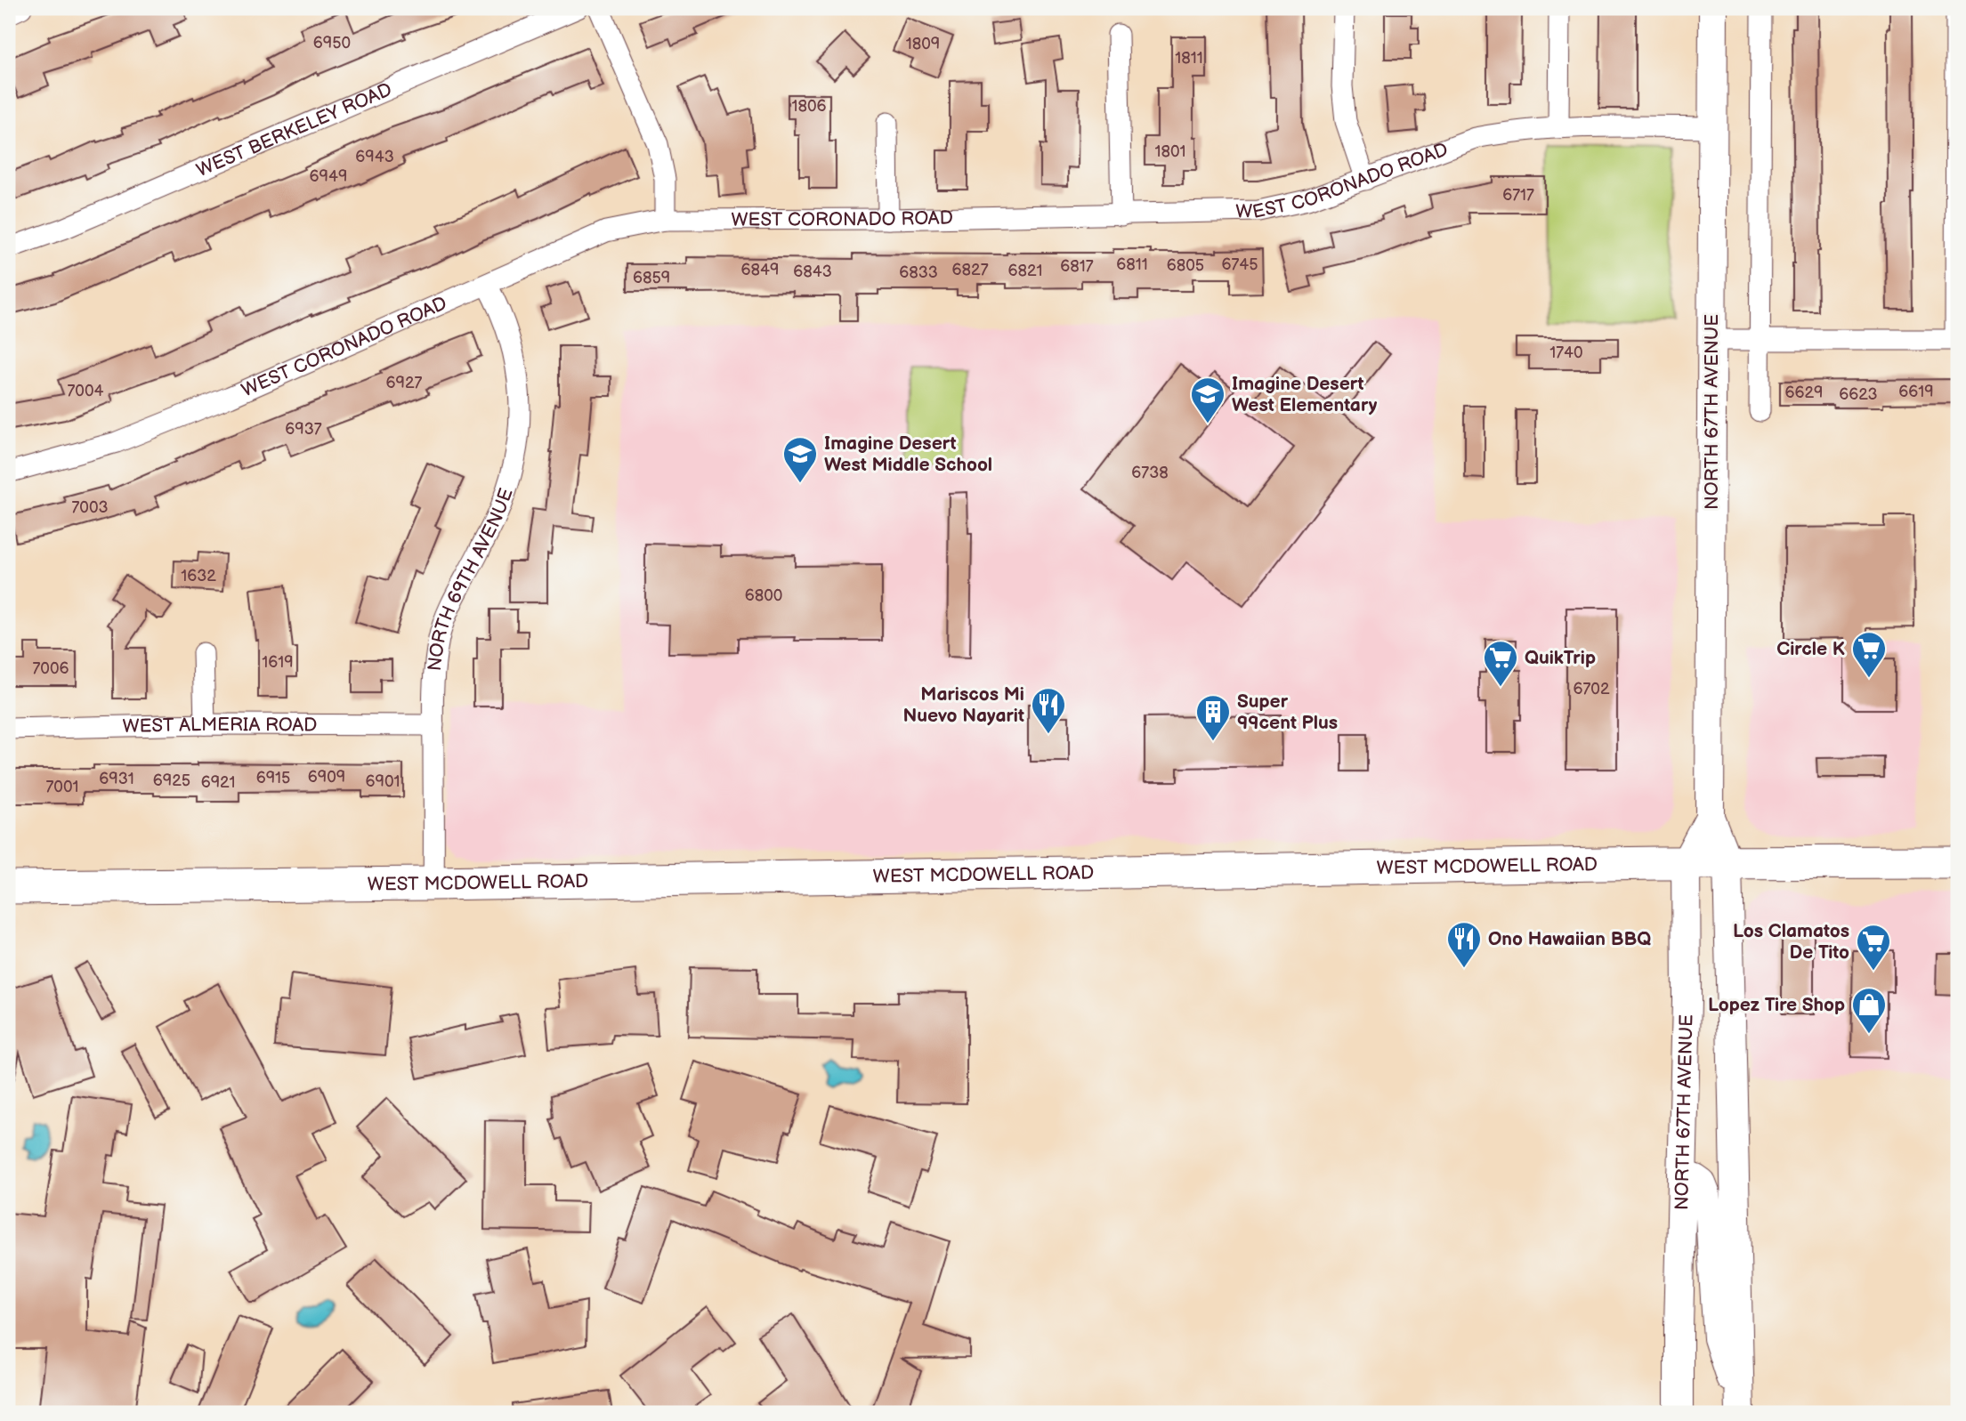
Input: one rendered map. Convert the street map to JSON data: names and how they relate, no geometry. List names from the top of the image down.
{
  "streets": {
    "main road": ["NORTH 67TH AVENUE", "WEST MCDOWELL ROAD"],
    "street": [
      "WEST BERKELEY ROAD",
      "WEST CORONADO ROAD",
      "NORTH 69TH AVENUE",
      "WEST ALMERIA ROAD"
    ]
  },
  "crossings": [
    ["WEST CORONADO ROAD", "NORTH 67TH AVENUE"],
    ["WEST CORONADO ROAD", "NORTH 69TH AVENUE"],
    ["NORTH 67TH AVENUE", "WEST MCDOWELL ROAD"],
    ["NORTH 69TH AVENUE", "WEST ALMERIA ROAD"],
    ["NORTH 69TH AVENUE", "WEST MCDOWELL ROAD"]
  ],
  "places": {
    "school or university": ["Imagine Desert West Elementary", "Imagine Desert West Middle School"],
    "supermarket": ["Circle K", "QuikTrip", "Los Clamatos De Tito"],
    "restaurant": ["Mariscos Mi Nuevo Nayarit", "Ono Hawaiian BBQ"],
    "building": ["Super 99cent Plus"],
    "shop": ["Lopez Tire Shop"]
  },
  "house_numbers": [
    "6950",
    "1809",
    "1811",
    "1806",
    "1801",
    "6943",
    "6949",
    "6717",
    "6811",
    "6745",
    "6805",
    "6817",
    "6849",
    "6827",
    "6821",
    "6843",
    "6833",
    "6859",
    "1740",
    "6927",
    "7004",
    "6619",
    "6629",
    "6623",
    "6937",
    "6738",
    "7003",
    "1632",
    "6800",
    "1619",
    "7006",
    "6702",
    "6909",
    "6915",
    "6931",
    "6925",
    "6901",
    "6921",
    "7001"
  ]
}
